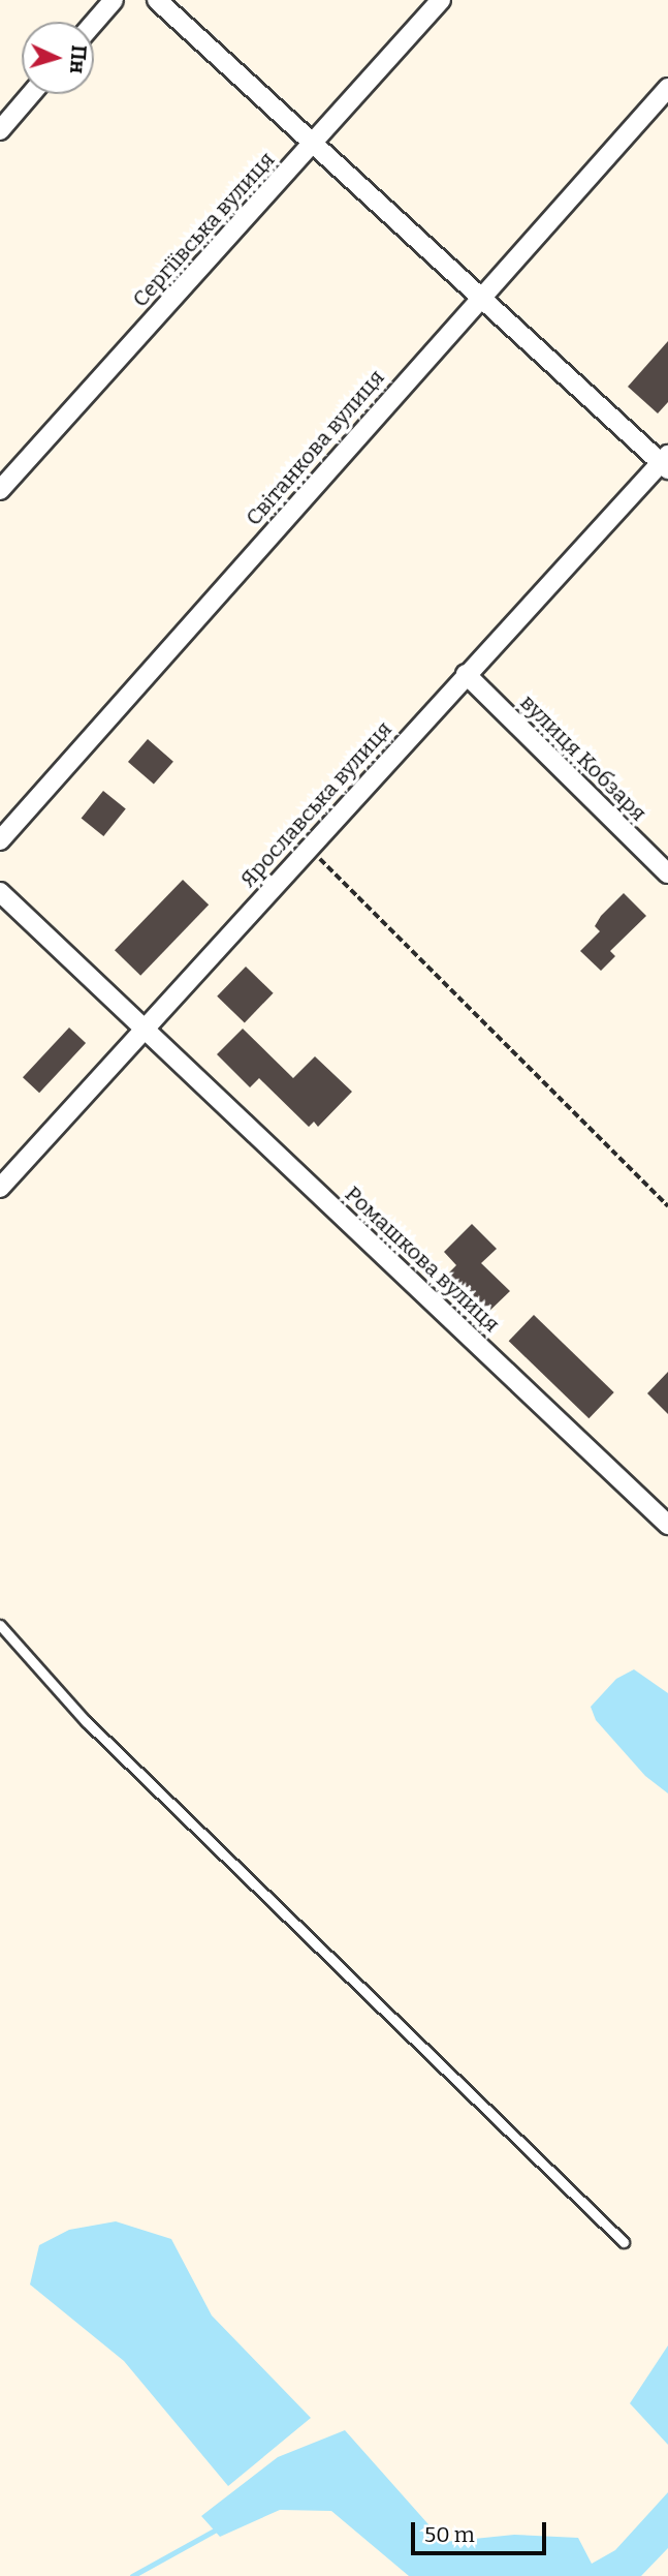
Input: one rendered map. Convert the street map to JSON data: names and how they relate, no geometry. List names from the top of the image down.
{
  "streets": {
    "street": [
      "Сергіївська вулиця",
      "Світанкова вулиця",
      "вулиця Кобзаря",
      "Ярославська вулиця",
      "Ромашкова вулиця"
    ]
  },
  "crossings": [
    ["вулиця Кобзаря", "Ярославська вулиця"],
    ["Ярославська вулиця", "Ромашкова вулиця"]
  ],
  "scale_bar": "50 m",
  "north": "right"
}
